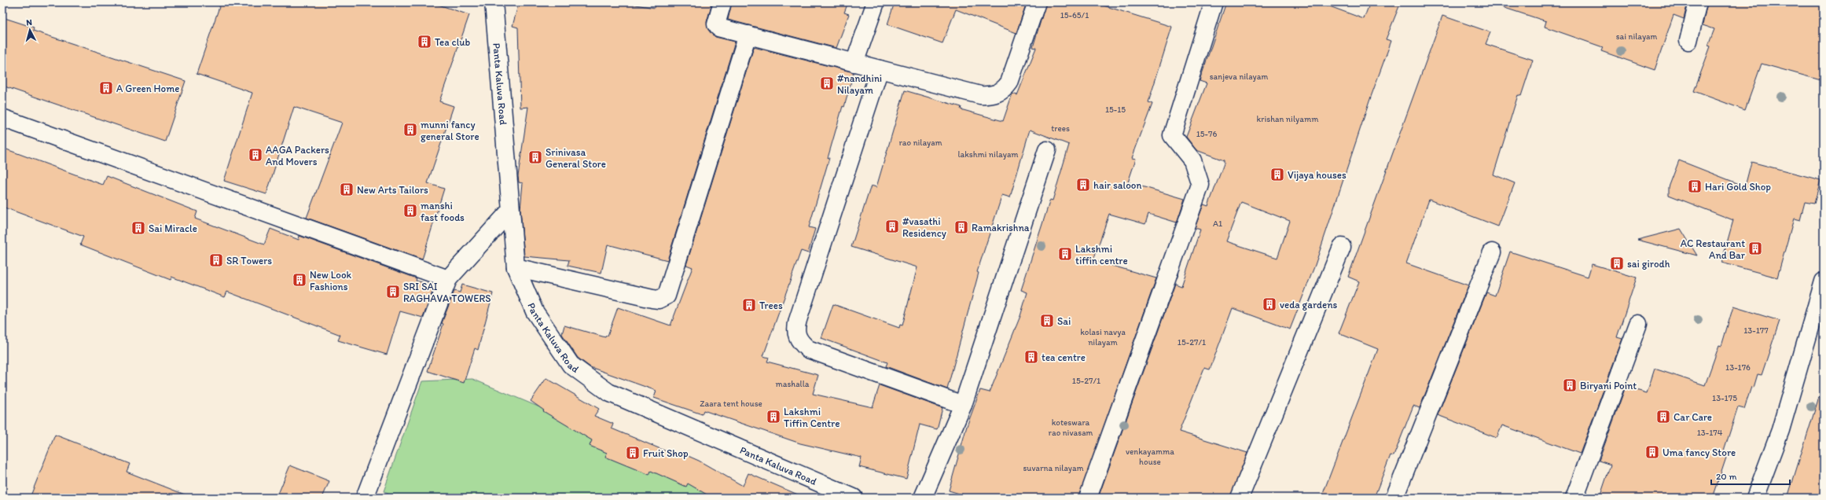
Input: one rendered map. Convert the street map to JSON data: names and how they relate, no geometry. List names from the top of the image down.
{
  "streets": {
    "street": ["Panta Kaluva Road"]
  },
  "places": {
    "building": [
      "Tea club",
      "#nandhini Nilayam",
      "A Green Home",
      "munni fancy general Store",
      "AAGA Packers And Movers",
      "Srinivasa General Store",
      "Vijaya houses",
      "hair saloon",
      "Hari Gold Shop",
      "New Arts Tailors",
      "manshi fast foods",
      "#vasathi Residency",
      "Ramakrishna",
      "Sai Miracle",
      "AC Restaurant And Bar",
      "Lakshmi tiffin centre",
      "SR Towers",
      "sai girodh",
      "New Look Fashions",
      "SRI SAI RAGHAVA TOWERS",
      "veda gardens",
      "Trees",
      "Sai",
      "tea centre",
      "Biryani Point",
      "Lakshmi Tiffin Centre",
      "Car Care",
      "Uma fancy Store",
      "Fruit Shop"
    ]
  },
  "house_numbers": [
    "15-65/1",
    "sai nilayam",
    "sanjeva nilayam",
    "15-15",
    "krishan nilyamm",
    "trees",
    "15-76",
    "rao nilayam",
    "lakshmi nilayam",
    "A1",
    "13-177",
    "kolasi navya nilayam",
    "15-27/1",
    "13-176",
    "15-27/1",
    "mashalla",
    "13-175",
    "Zaara tent house",
    "koteswara rao nivasam",
    "13-174",
    "venkayamma house",
    "suvarna nilayam"
  ],
  "scale_bar": "20 m",
  "north": "top"
}
